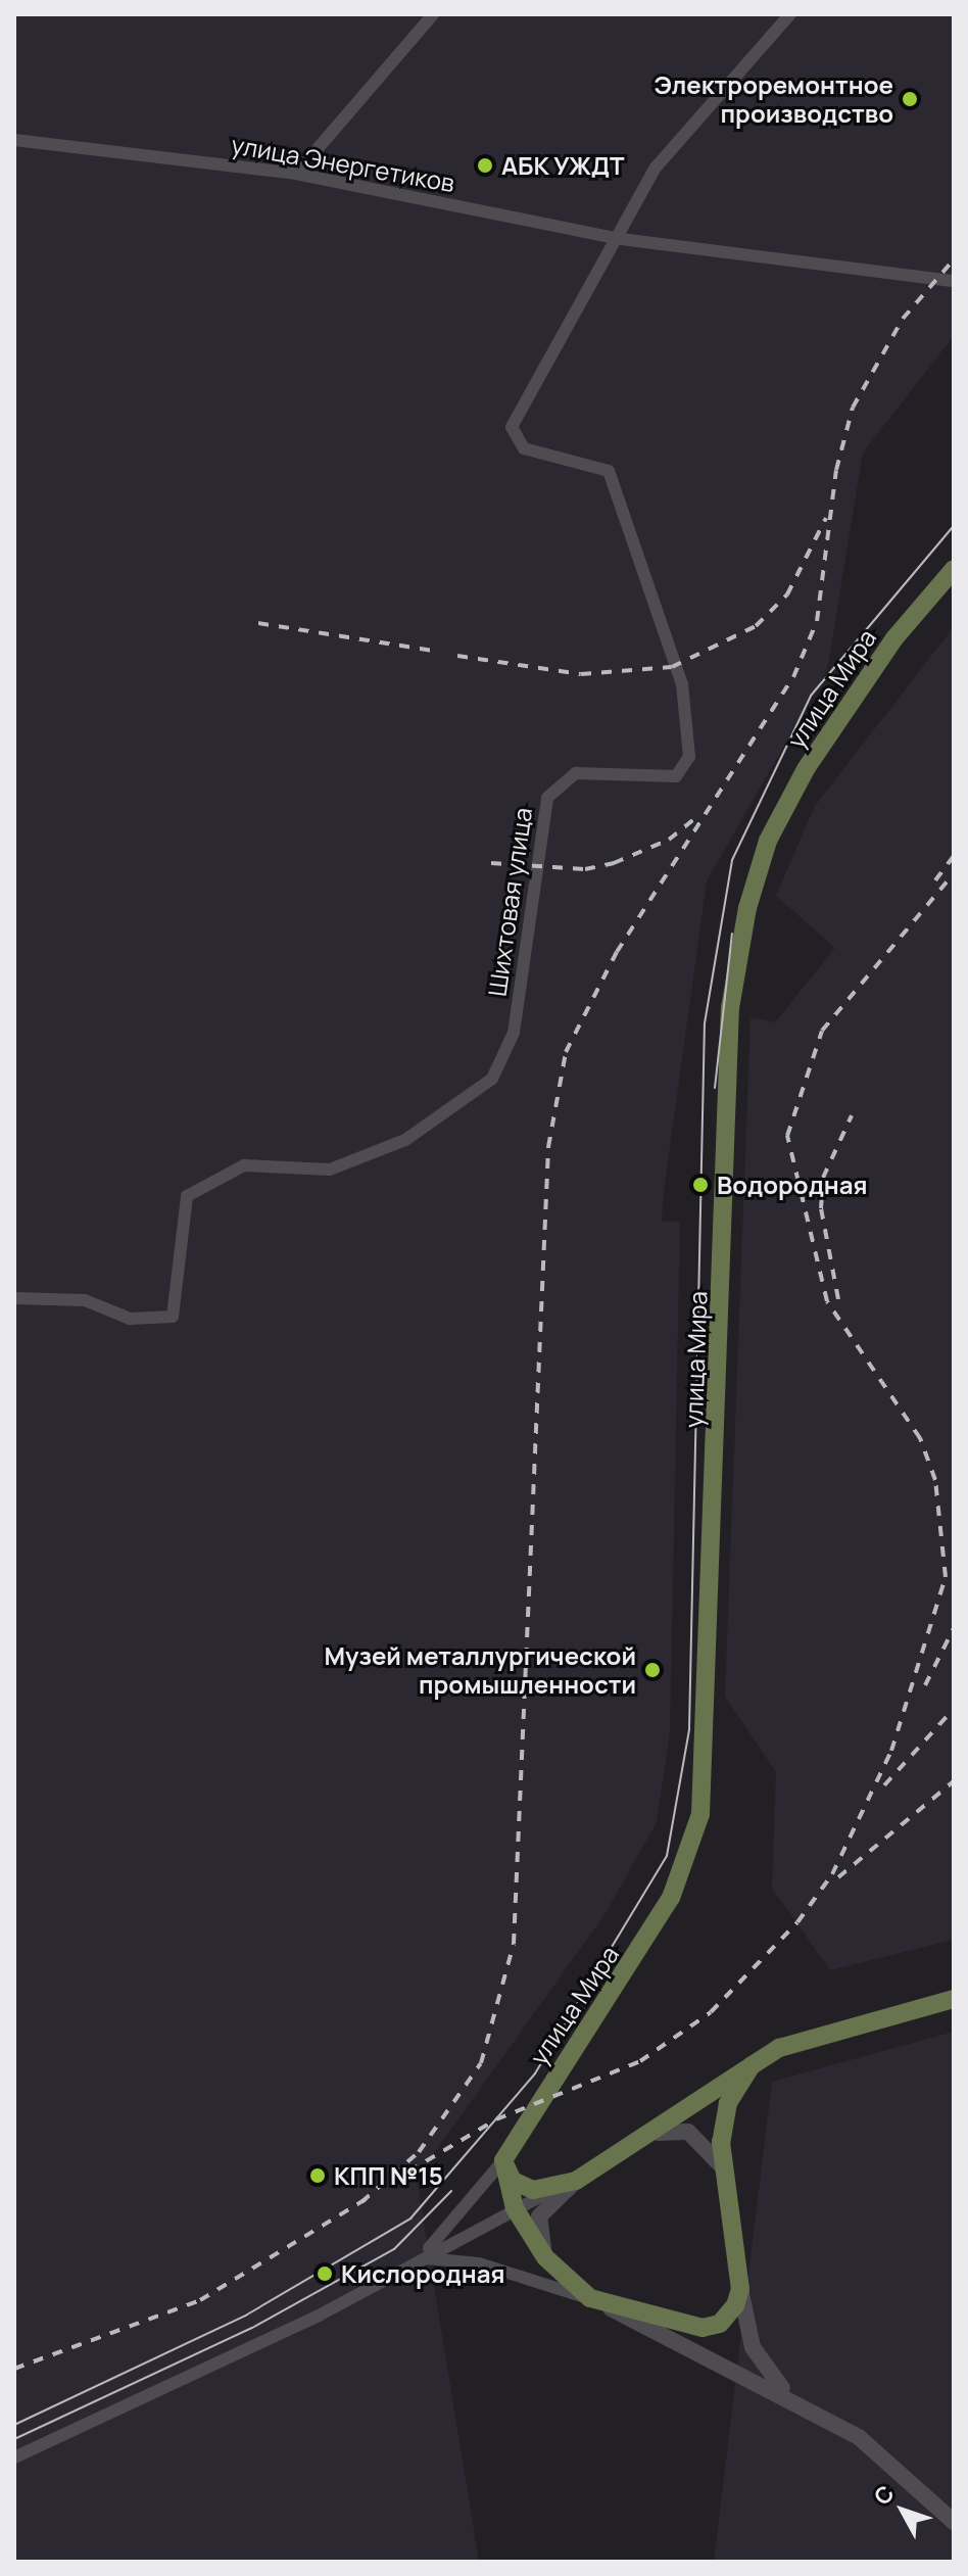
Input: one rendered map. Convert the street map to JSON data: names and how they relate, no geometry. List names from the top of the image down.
{
  "streets": {
    "main road": ["улица Мира"],
    "street": ["улица Энергетиков", "Шихтовая улица"]
  },
  "crossings": [
    ["улица Энергетиков", "Шихтовая улица"]
  ],
  "places": [
    "Электроремонтное производство",
    "АБК УЖДТ",
    "Водородная",
    "Музей металлургической промышленности",
    "КПП №15",
    "Кислородная"
  ],
  "north": "top left"
}
